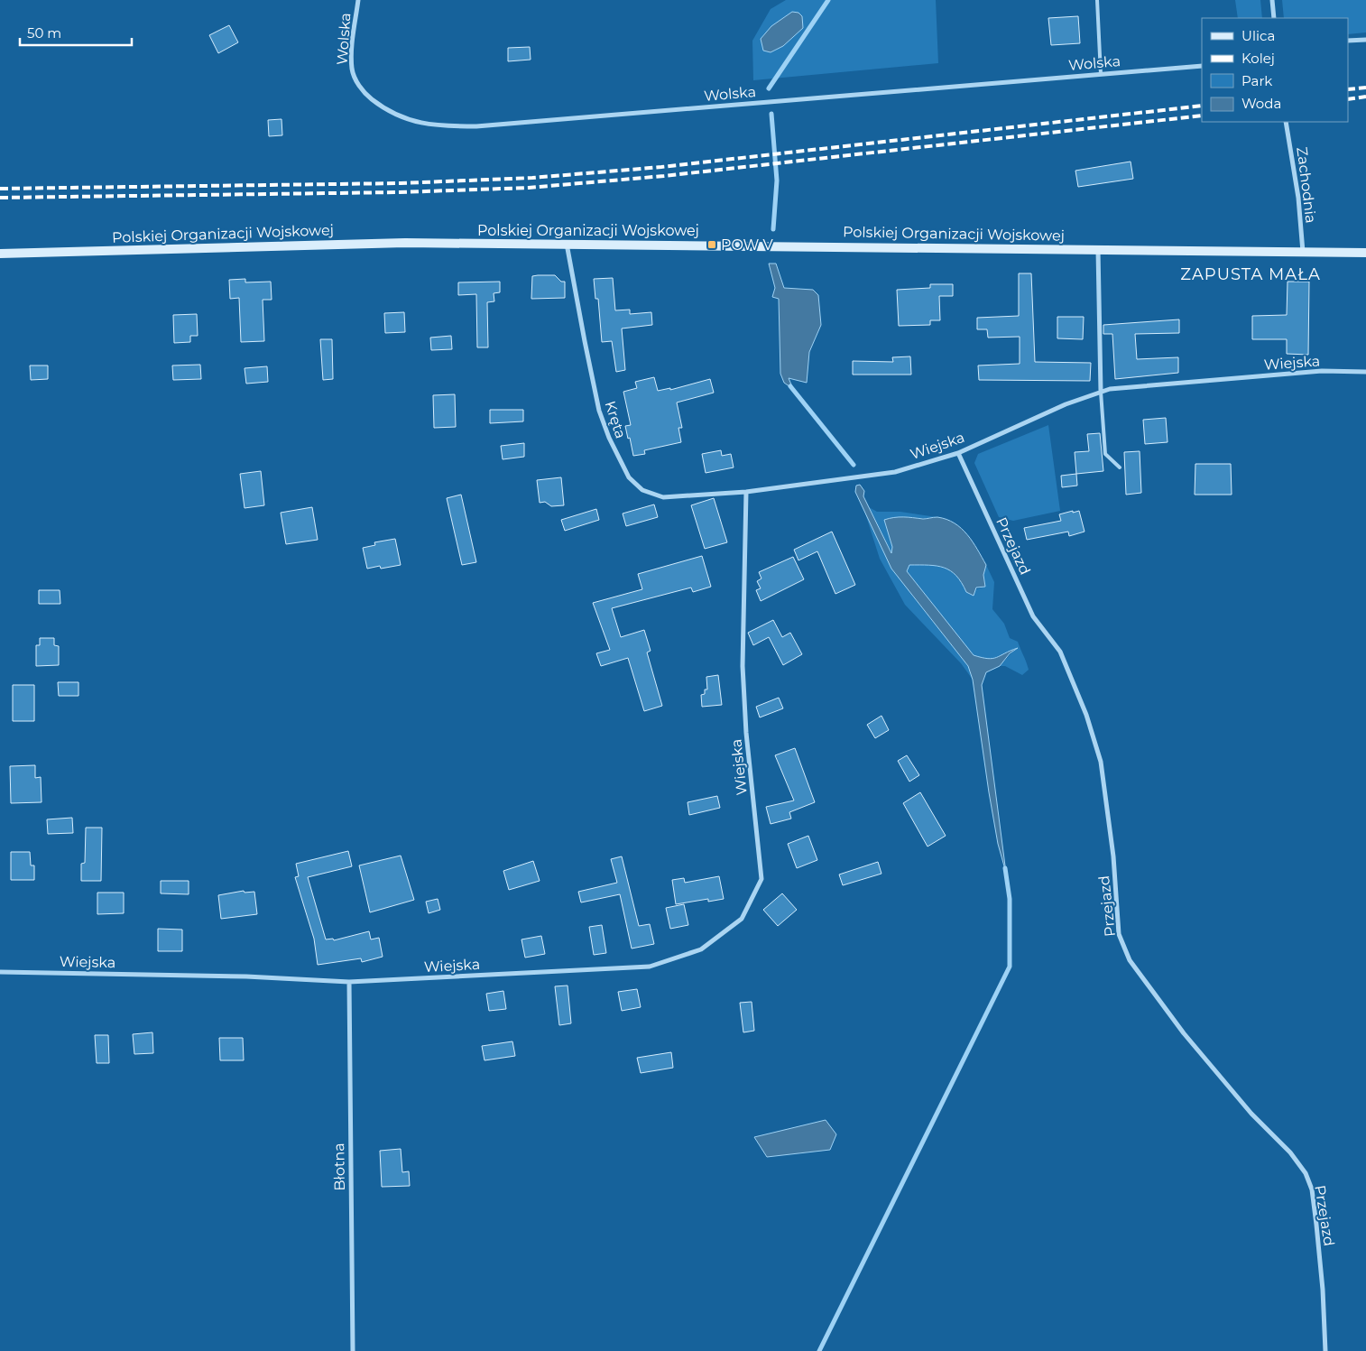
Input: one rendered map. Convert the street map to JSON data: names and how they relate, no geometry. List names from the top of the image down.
{
  "streets": {
    "main road": ["Polskiej Organizacji Wojskowej"],
    "street": [
      "Wolska",
      "Zachodnia",
      "Wiejska",
      "Kręta",
      "Przejazd",
      "Błotna"
    ]
  },
  "crossings": [
    ["Zachodnia", "Polskiej Organizacji Wojskowej"],
    ["Polskiej Organizacji Wojskowej", "Kręta"],
    ["Wiejska", "Kręta"],
    ["Wiejska", "Przejazd"],
    ["Wiejska", "Błotna"]
  ],
  "districts": ["ZAPUSTA MAŁA"],
  "places": {
    "transit": ["POW V"]
  },
  "legend": [
    "Ulica",
    "Kolej",
    "Park",
    "Woda"
  ],
  "scale_bar": "50 m"
}
